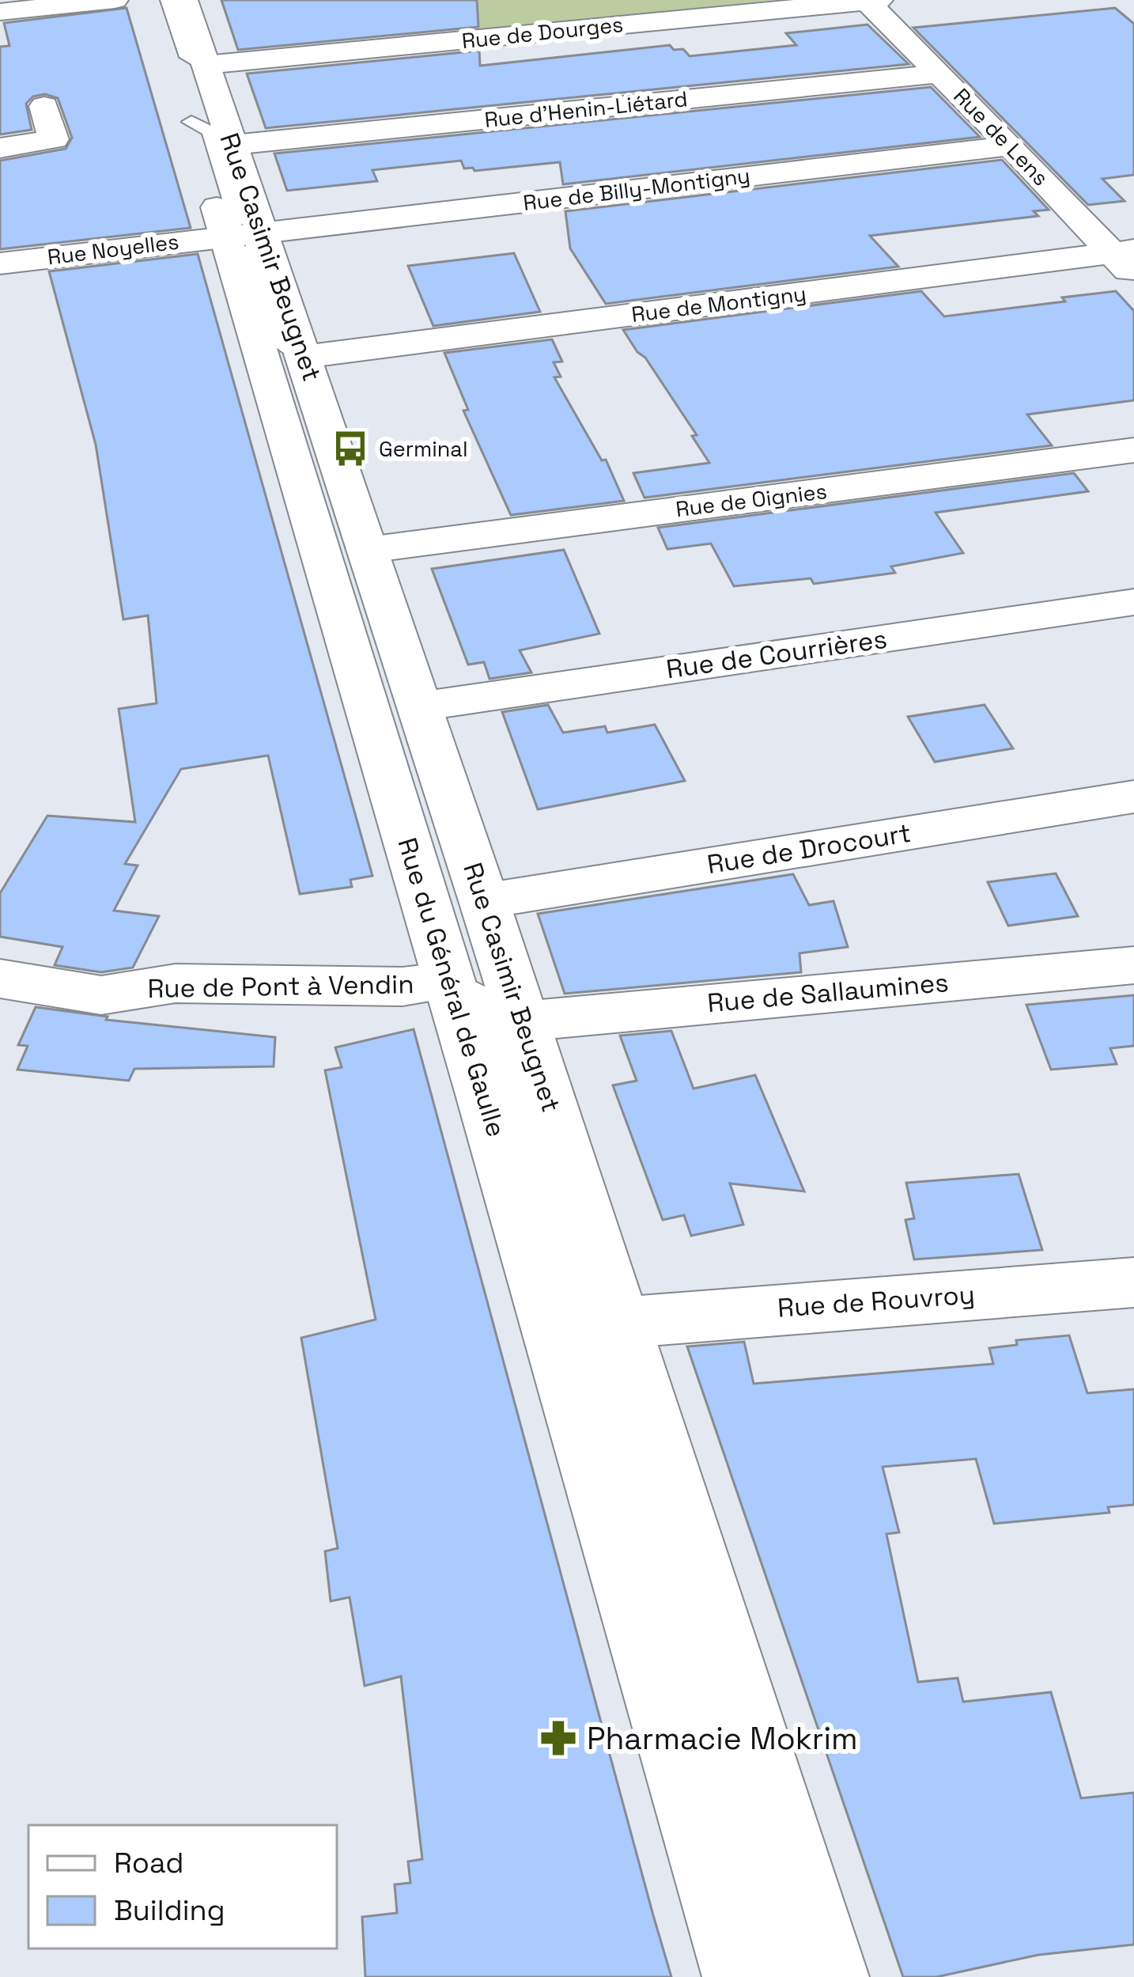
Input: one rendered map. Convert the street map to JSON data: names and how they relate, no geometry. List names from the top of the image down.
{
  "streets": {
    "street": [
      "Rue de Dourges",
      "Rue d'Henin-Liétard",
      "Rue de Lens",
      "Rue de Billy-Montigny",
      "Rue Noyelles",
      "Rue Casimir Beugnet",
      "Rue de Montigny",
      "Rue de Oignies",
      "Rue de Courrières",
      "Rue de Drocourt",
      "Rue de Pont à Vendin",
      "Rue du Général de Gaulle",
      "Rue de Sallaumines",
      "Rue de Rouvroy"
    ]
  },
  "crossings": [
    ["Rue de Dourges", "Rue de Lens"],
    ["Rue de Dourges", "Rue Casimir Beugnet"],
    ["Rue d'Henin-Liétard", "Rue de Lens"],
    ["Rue d'Henin-Liétard", "Rue Casimir Beugnet"],
    ["Rue de Lens", "Rue de Billy-Montigny"],
    ["Rue de Lens", "Rue de Montigny"],
    ["Rue de Billy-Montigny", "Rue Noyelles"],
    ["Rue de Billy-Montigny", "Rue Casimir Beugnet"],
    ["Rue de Billy-Montigny", "Rue du Général de Gaulle"],
    ["Rue Noyelles", "Rue Casimir Beugnet"],
    ["Rue Noyelles", "Rue du Général de Gaulle"],
    ["Rue Casimir Beugnet", "Rue de Montigny"],
    ["Rue Casimir Beugnet", "Rue de Oignies"],
    ["Rue Casimir Beugnet", "Rue de Courrières"],
    ["Rue Casimir Beugnet", "Rue de Drocourt"],
    ["Rue Casimir Beugnet", "Rue du Général de Gaulle"],
    ["Rue Casimir Beugnet", "Rue de Sallaumines"],
    ["Rue Casimir Beugnet", "Rue de Rouvroy"],
    ["Rue de Pont à Vendin", "Rue du Général de Gaulle"]
  ],
  "places": {
    "bus stop": ["Germinal"],
    "pharmacy": ["Pharmacie Mokrim"]
  },
  "legend": ["Road", "Building"]
}
